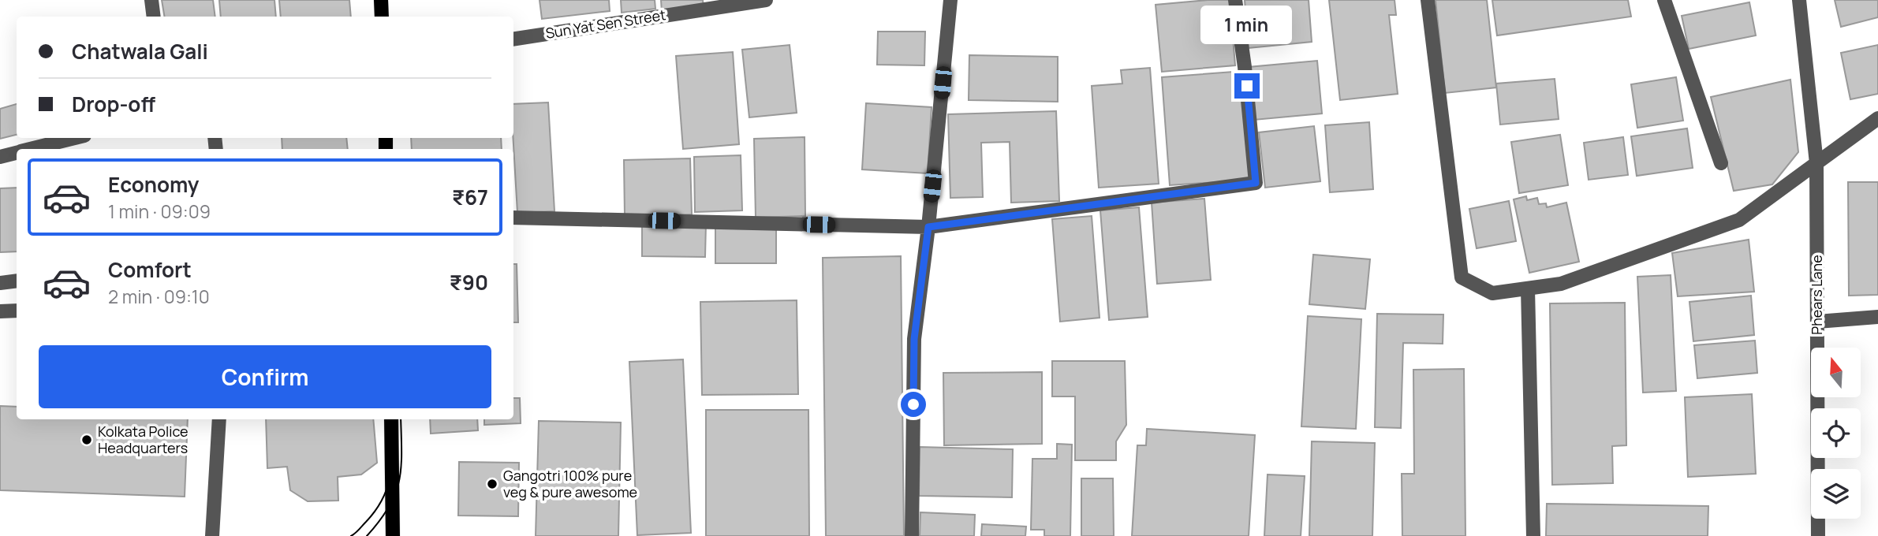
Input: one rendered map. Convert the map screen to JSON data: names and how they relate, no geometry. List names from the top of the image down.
{
  "streets": {
    "street": ["Sun Yat Sen Street", "Phears Lane"]
  },
  "places": ["Kolkata Police Headquarters", "Gangotri 100% pure veg & pure awesome"],
  "north": "top",
  "page": {
    "bubble": "1 min",
    "banner": ["Chatwala Gali", "Drop-off"],
    "list": [
      {
        "name": "Economy",
        "note": "1 min · 09:09",
        "value": "₹67"
      },
      {
        "name": "Comfort",
        "note": "2 min · 09:10",
        "value": "₹90"
      }
    ],
    "buttons": "Confirm"
  }
}
